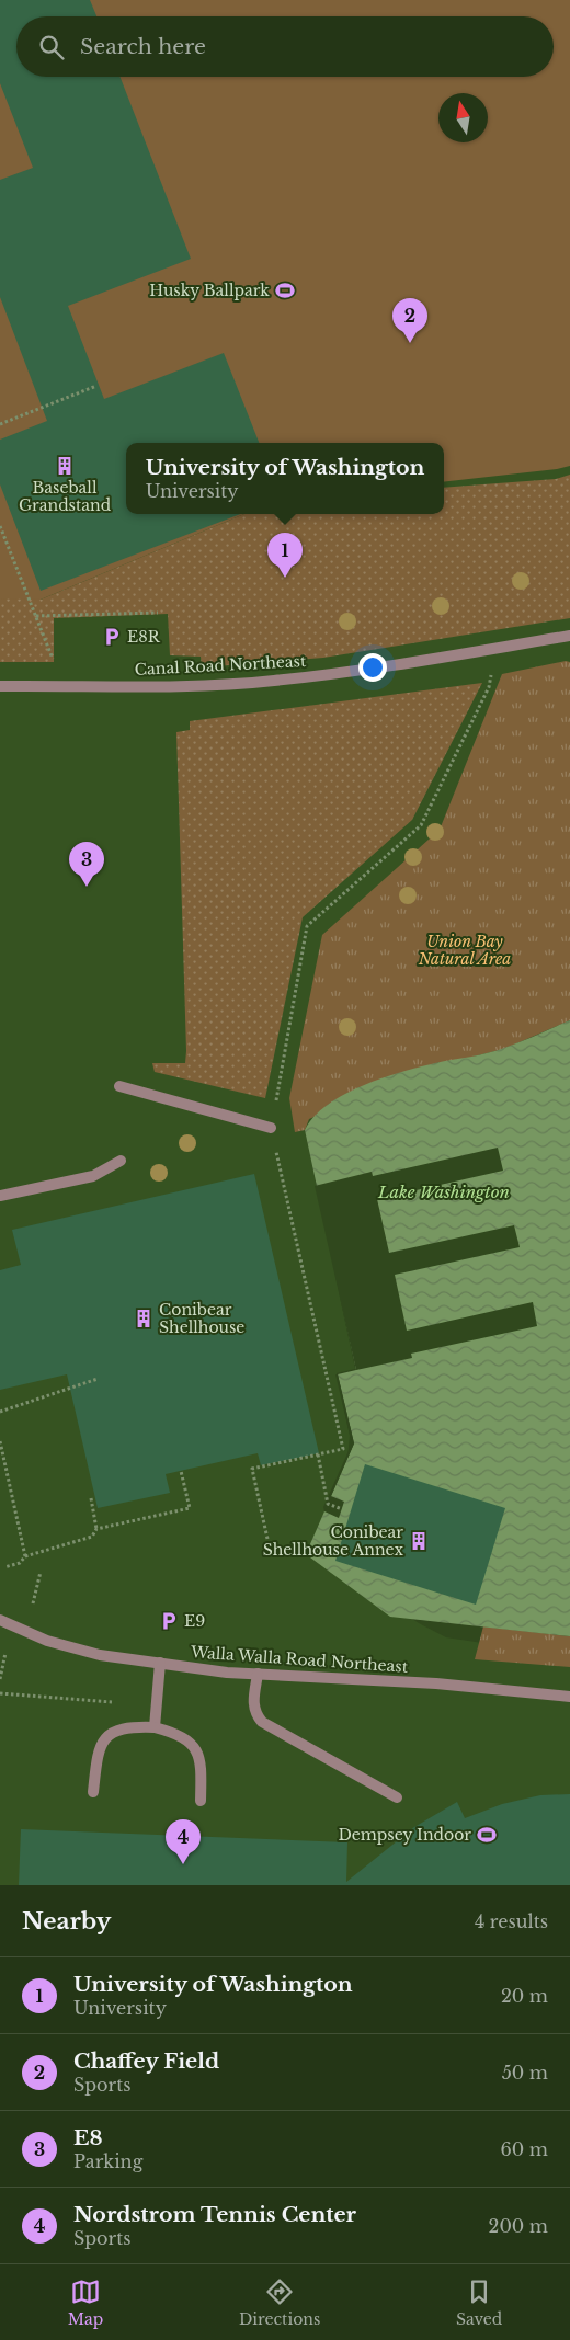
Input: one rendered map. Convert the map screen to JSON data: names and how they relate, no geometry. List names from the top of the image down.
{
  "streets": {
    "lane": ["Canal Road Northeast", "Walla Walla Road Northeast"]
  },
  "water": ["Lake Washington"],
  "parks": ["Union Bay Natural Area"],
  "places": {
    "sports": ["Husky Ballpark", "Dempsey Indoor"],
    "building": ["Baseball Grandstand", "Conibear Shellhouse", "Conibear Shellhouse Annex"],
    "parking": ["E8R", "E9"]
  },
  "north": "top",
  "page": {
    "search": "Search here",
    "pins": [
      "2",
      "1",
      "3",
      "4"
    ],
    "popup": ["University of Washington", "University"],
    "heading": ["Nearby", "4 results"],
    "list": [
      {
        "mark": "1",
        "name": "University of Washington",
        "note": "University",
        "value": "20 m"
      },
      {
        "mark": "2",
        "name": "Chaffey Field",
        "note": "Sports",
        "value": "50 m"
      },
      {
        "mark": "3",
        "name": "E8",
        "note": "Parking",
        "value": "60 m"
      },
      {
        "mark": "4",
        "name": "Nordstrom Tennis Center",
        "note": "Sports",
        "value": "200 m"
      }
    ],
    "nav": ["Map", "Directions", "Saved"]
  }
}
